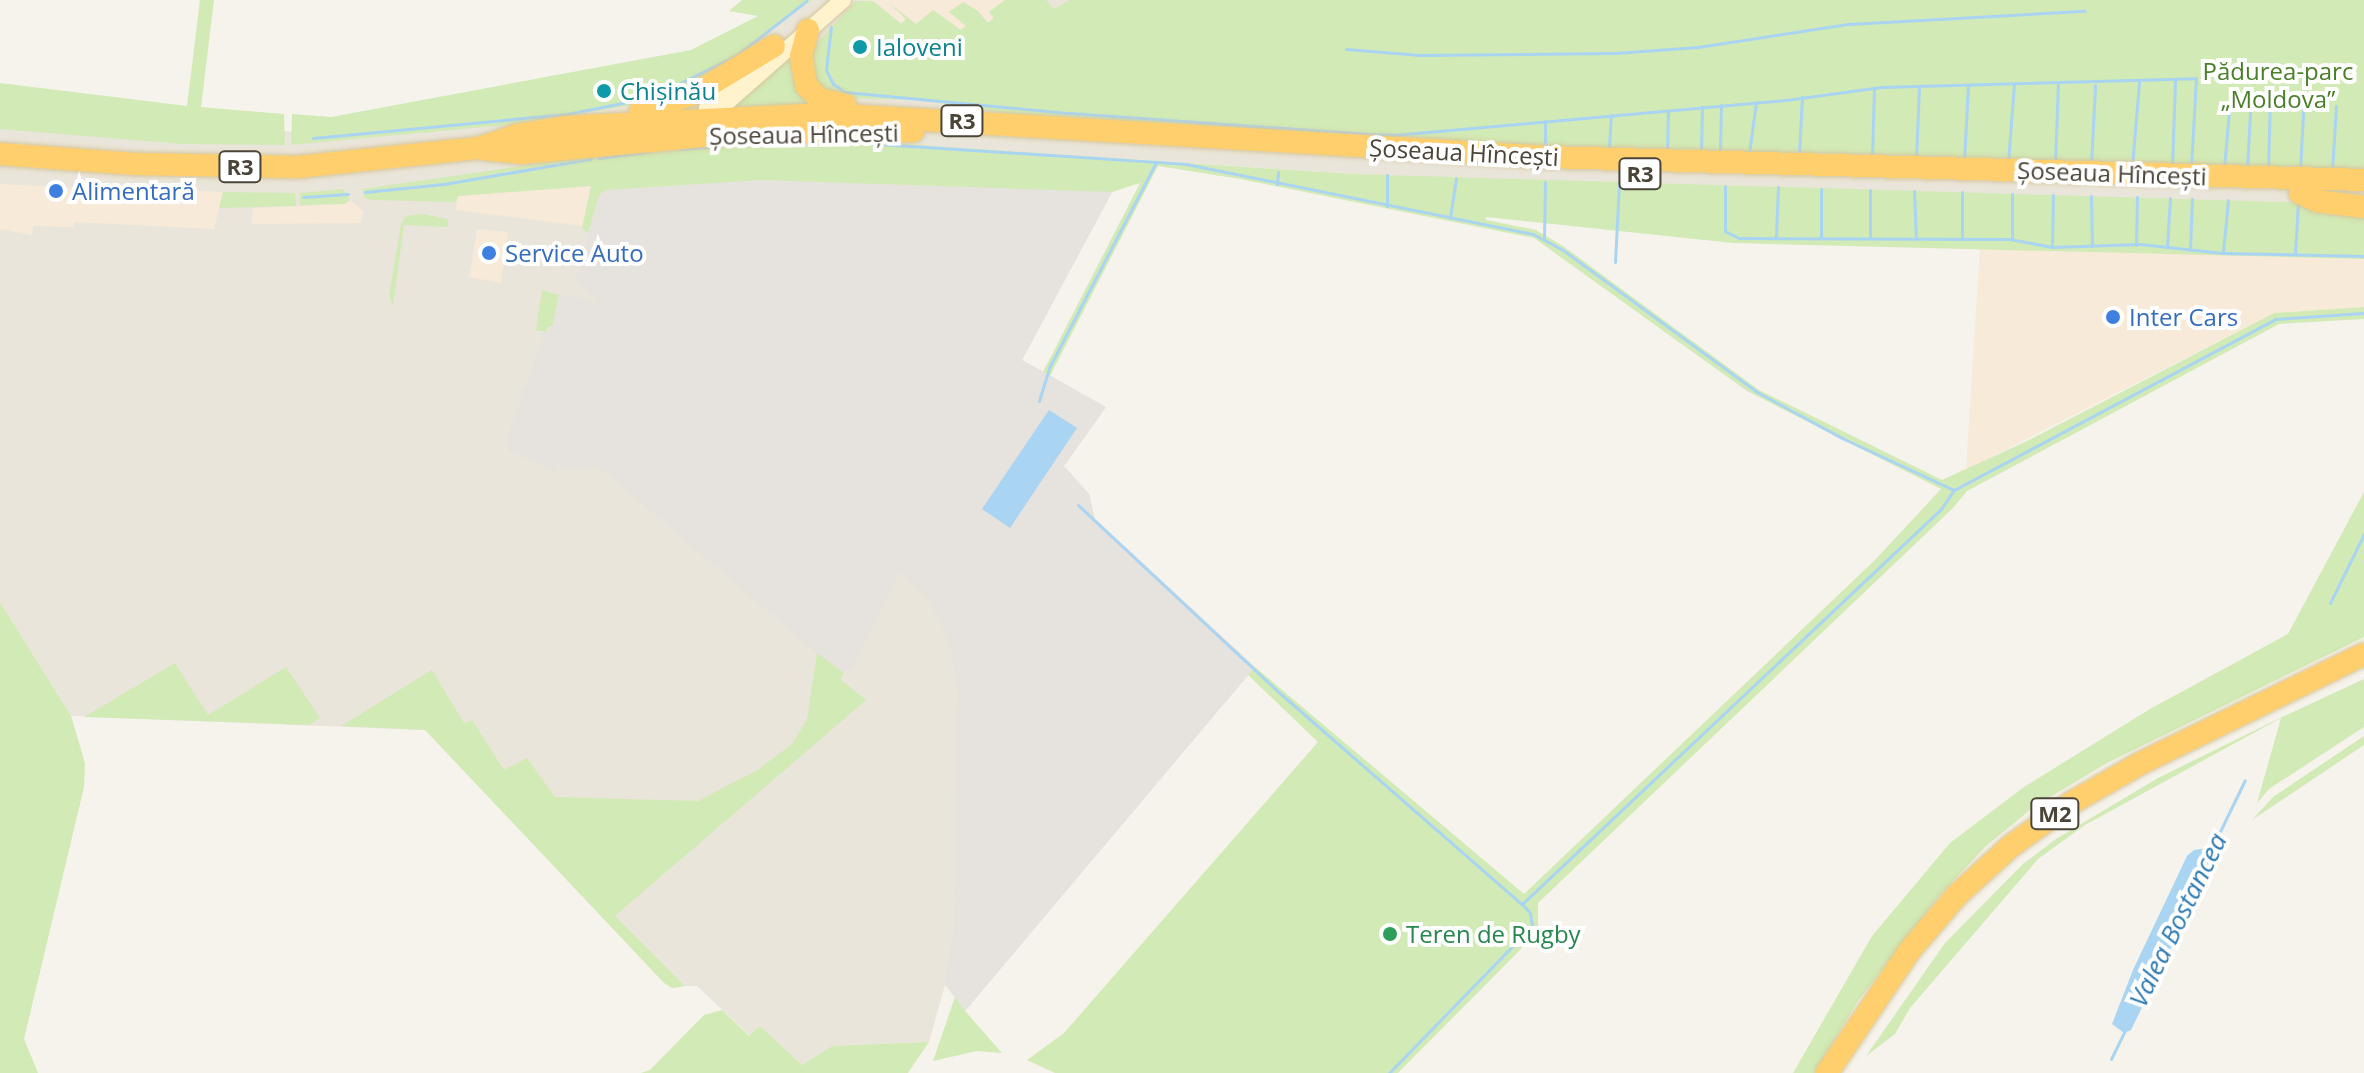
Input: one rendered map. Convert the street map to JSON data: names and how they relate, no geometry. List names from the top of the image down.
{
  "streets": {
    "highway": ["R3", "Șoseaua Hîncești", "M2"]
  },
  "crossings": [
    ["R3", "Șoseaua Hîncești"]
  ],
  "water": ["Valea Bostancea"],
  "parks": ["Pădurea-parc „Moldova”"],
  "places": [
    "Ialoveni",
    "Chișinău",
    "Alimentară",
    "Service Auto",
    "Inter Cars",
    "Teren de Rugby"
  ]
}
